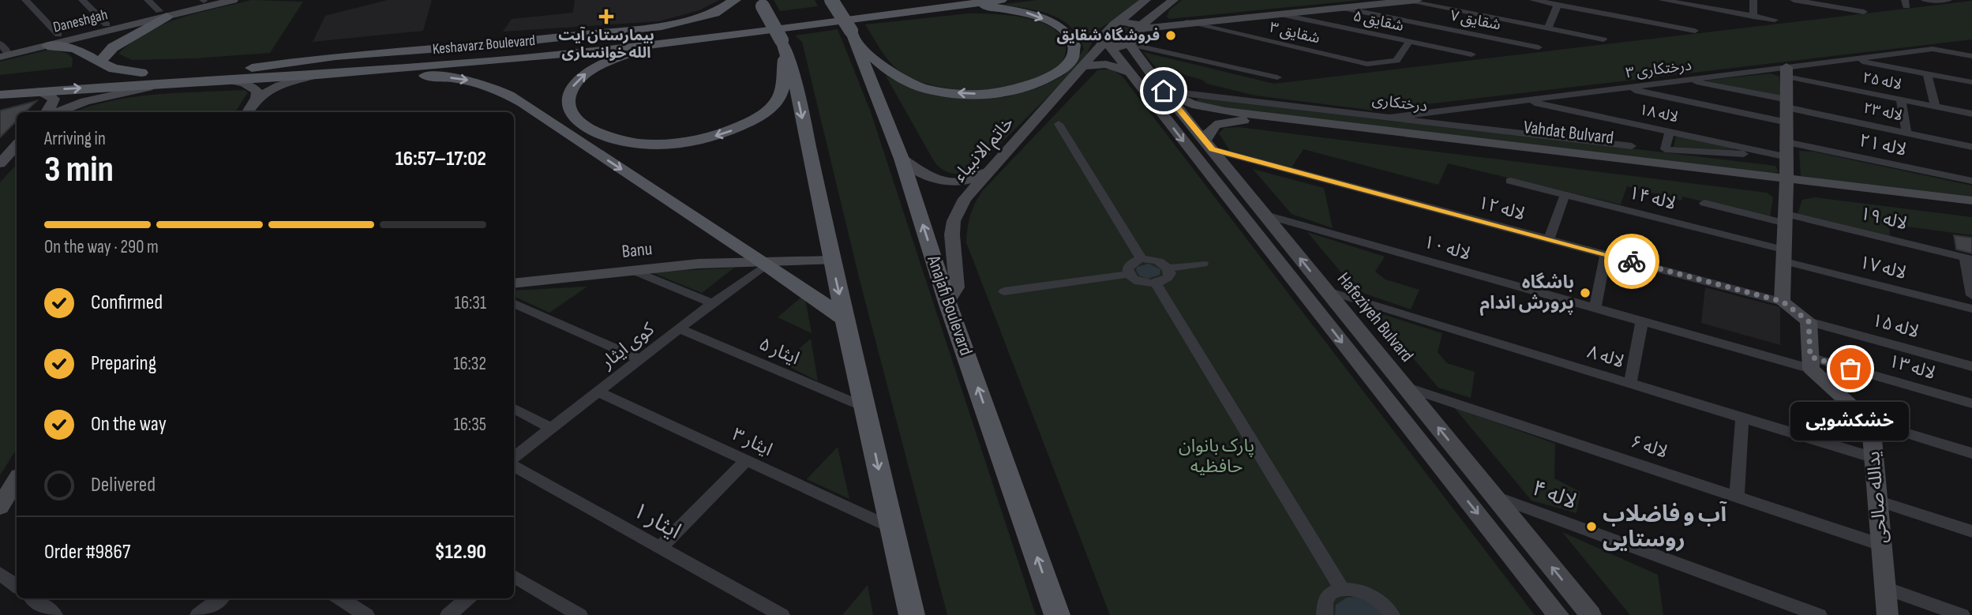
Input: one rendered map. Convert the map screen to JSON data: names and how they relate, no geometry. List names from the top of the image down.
{
  "streets": {
    "main road": ["Keshavarz Boulevard", "Anajafi Boulevard"],
    "street": [
      "شقایق ۷",
      "Daneshgah",
      "شقایق ۵",
      "شقایق ۳",
      "درختکاری ۳",
      "لاله ۲۵",
      "درختکاری",
      "لاله ۲۳",
      "لاله ۱۸",
      "Vahdat Bulvard",
      "لاله ۲۱",
      "خاتم الانبیاء",
      "لاله ۱۴",
      "لاله ۱۲",
      "لاله ۱۹",
      "لاله ۱۰",
      "Banu",
      "لاله ۱۷",
      "Hafeziyeh Bulvard",
      "لاله ۱۵",
      "کوی ایثار",
      "ایثار ۵",
      "لاله ۸",
      "لاله ۱۳",
      "ایثار ۳",
      "لاله ۶",
      "لاله ۴",
      "یدالله صالحی",
      "ایثار ۱"
    ]
  },
  "crossings": [
    ["شقایق ۵", "شقایق ۳"],
    ["درختکاری ۳", "لاله ۲۵"],
    ["درختکاری ۳", "درختکاری"],
    ["درختکاری ۳", "لاله ۲۳"],
    ["درختکاری ۳", "لاله ۱۸"],
    ["درختکاری", "Vahdat Bulvard"],
    ["درختکاری", "Hafeziyeh Bulvard"],
    ["Vahdat Bulvard", "لاله ۱۲"],
    ["Vahdat Bulvard", "Hafeziyeh Bulvard"],
    ["خاتم الانبیاء", "Anajafi Boulevard"],
    ["لاله ۱۴", "لاله ۱۷"],
    ["لاله ۱۲", "Hafeziyeh Bulvard"],
    ["لاله ۱۰", "Hafeziyeh Bulvard"],
    ["لاله ۱۰", "لاله ۱۳"],
    ["Banu", "کوی ایثار"],
    ["Hafeziyeh Bulvard", "لاله ۸"],
    ["Hafeziyeh Bulvard", "لاله ۶"],
    ["Hafeziyeh Bulvard", "لاله ۴"],
    ["کوی ایثار", "ایثار ۵"],
    ["کوی ایثار", "ایثار ۳"],
    ["لاله ۸", "یدالله صالحی"],
    ["لاله ۶", "یدالله صالحی"]
  ],
  "parks": ["پارک بانوان حافظیه"],
  "places": {
    "health": ["بیمارستان آیت الله خوانساری"],
    "other": [
      "فروشگاه شقایق",
      "باشگاه پرورش اندام",
      "خشکشویی",
      "آب و فاضلاب روستایی"
    ]
  },
  "page": {
    "heading": ["3 min", "Arriving in", "16:57–17:02"],
    "panel": ["Order #9867", "$12.90"],
    "bar": "On the way · 290 m",
    "list": [
      ["Confirmed", "16:31"],
      ["Preparing", "16:32"],
      ["On the way", "16:35"],
      "Delivered"
    ],
    "bubble": "خشکشویی"
  }
}
